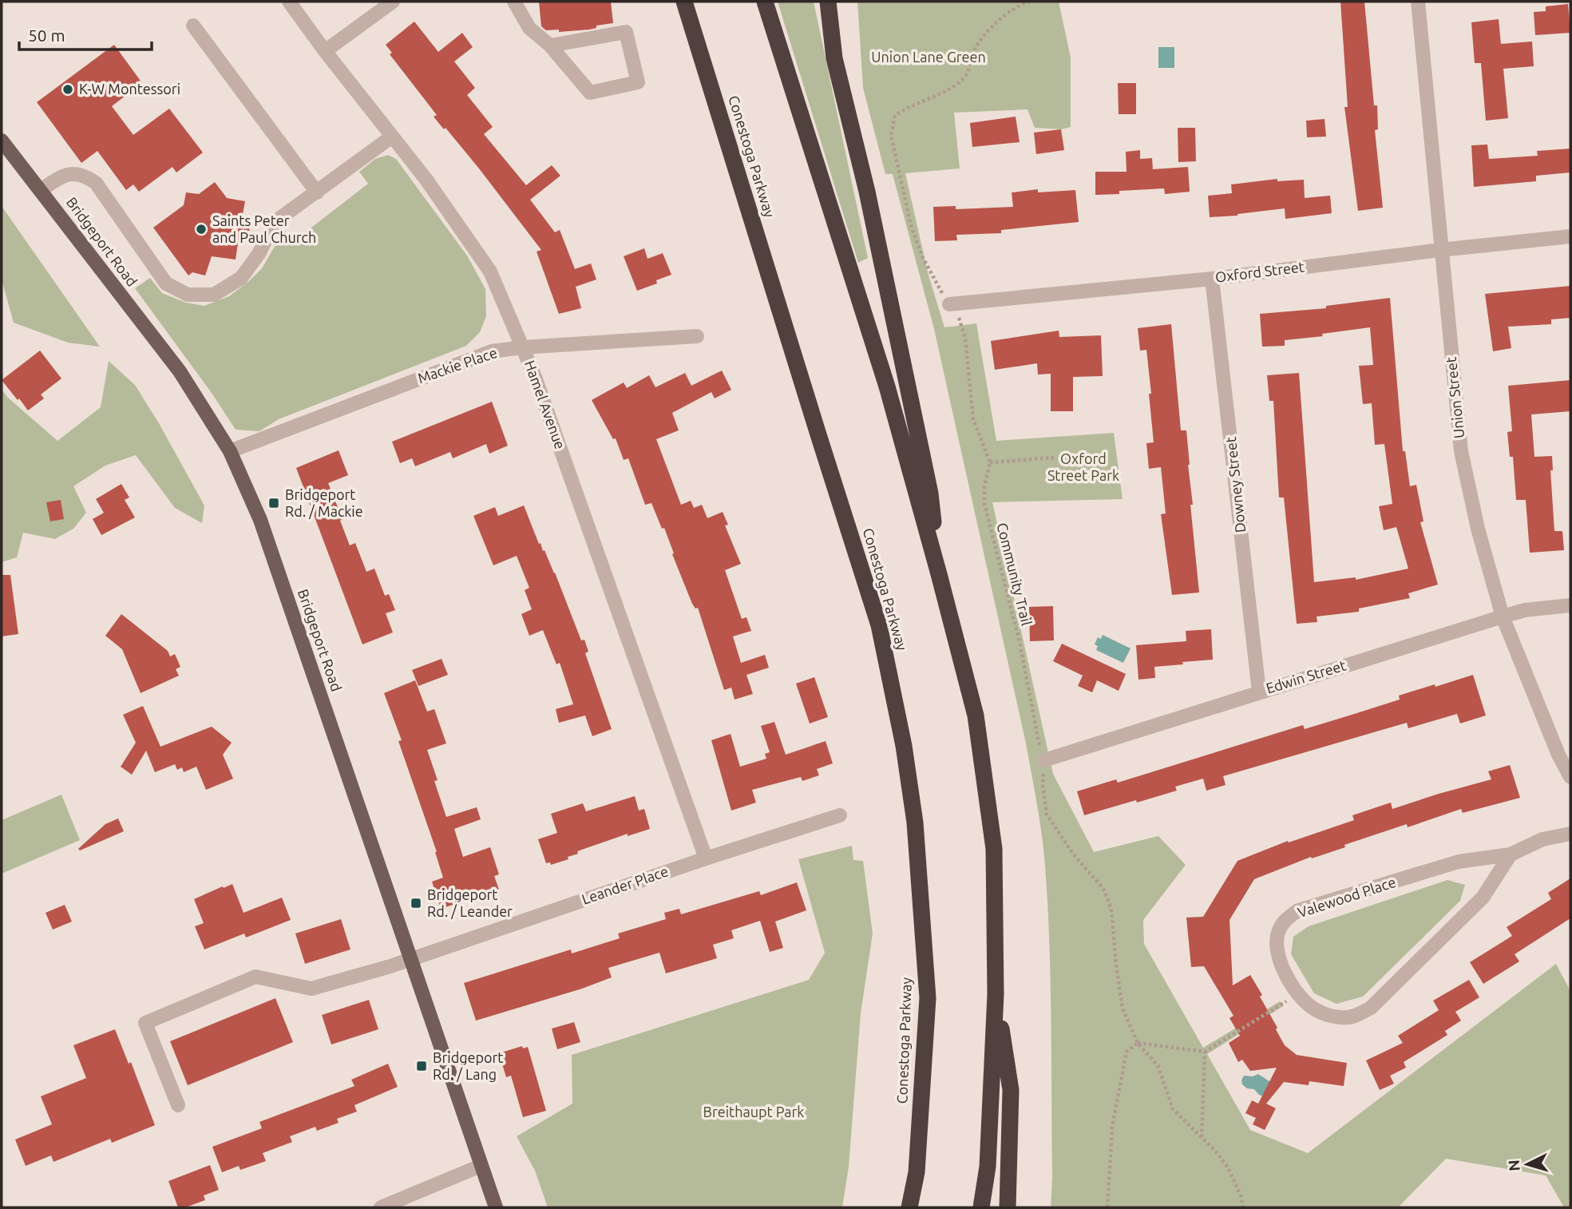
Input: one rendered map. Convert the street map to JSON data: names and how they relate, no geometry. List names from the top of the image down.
{
  "streets": {
    "highway": ["Conestoga Parkway"],
    "main road": ["Bridgeport Road"],
    "street": [
      "Oxford Street",
      "Mackie Place",
      "Union Street",
      "Hamel Avenue",
      "Downey Street",
      "Edwin Street",
      "Leander Place",
      "Valewood Place"
    ],
    "path": ["Community Trail"]
  },
  "crossings": [
    ["Bridgeport Road", "Mackie Place"],
    ["Bridgeport Road", "Leander Place"],
    ["Oxford Street", "Union Street"],
    ["Oxford Street", "Downey Street"],
    ["Mackie Place", "Hamel Avenue"],
    ["Union Street", "Edwin Street"],
    ["Hamel Avenue", "Leander Place"],
    ["Downey Street", "Edwin Street"],
    ["Community Trail", "Edwin Street"]
  ],
  "parks": ["Union Lane Green", "Oxford Street Park", "Breithaupt Park"],
  "places": {
    "other": ["K-W Montessori", "Saints Peter and Paul Church"],
    "transit": ["Bridgeport Rd. / Mackie", "Bridgeport Rd. / Leander", "Bridgeport Rd. / Lang"]
  },
  "scale_bar": "50 m",
  "north": "left"
}
